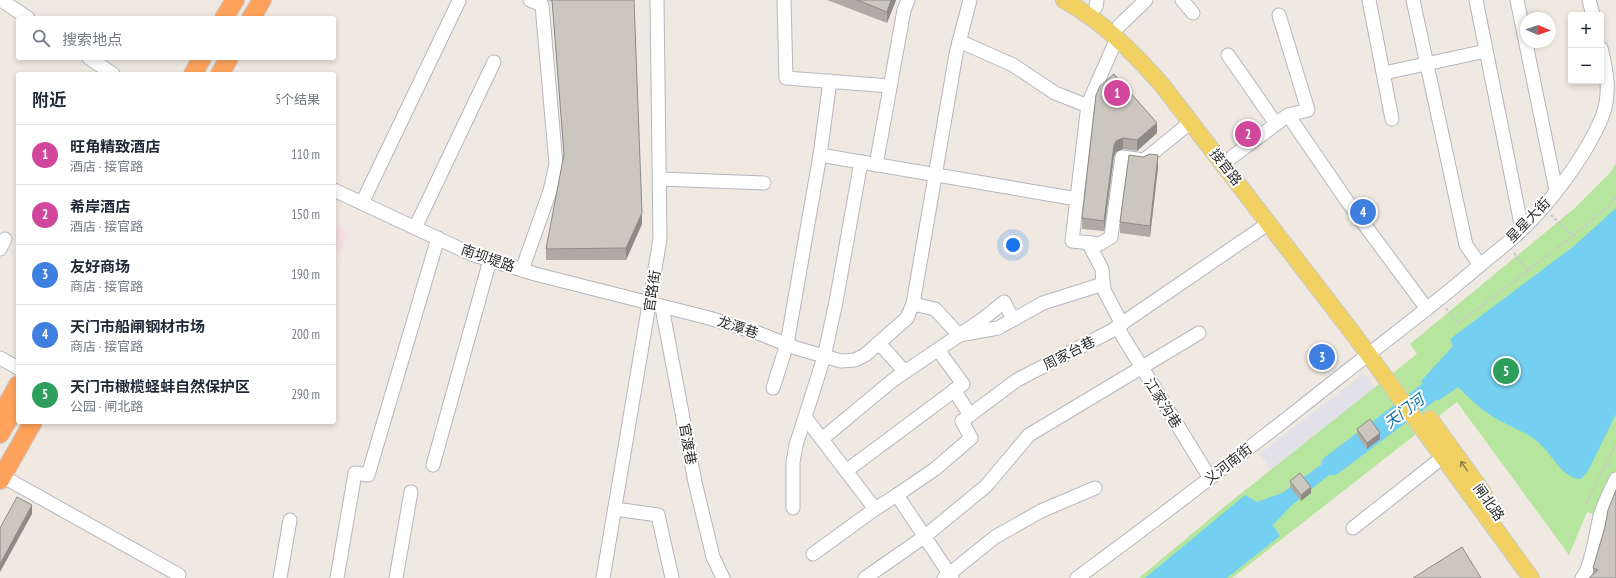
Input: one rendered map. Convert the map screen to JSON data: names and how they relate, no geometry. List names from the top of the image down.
{
  "streets": {
    "main road": ["接官路", "闸北路"],
    "street": [
      "星星大街",
      "南坝堤路",
      "官路街",
      "龙潭巷",
      "周家台巷",
      "江家沟巷",
      "官渡巷",
      "义河南街"
    ]
  },
  "crossings": [
    ["接官路", "星星大街"],
    ["接官路", "周家台巷"],
    ["接官路", "义河南街"],
    ["星星大街", "义河南街"],
    ["南坝堤路", "官路街"],
    ["南坝堤路", "龙潭巷"],
    ["南坝堤路", "官渡巷"],
    ["官路街", "龙潭巷"],
    ["官路街", "官渡巷"],
    ["龙潭巷", "官渡巷"],
    ["周家台巷", "江家沟巷"],
    ["江家沟巷", "义河南街"]
  ],
  "water": ["天门河"],
  "north": "right",
  "page": {
    "map_buttons": ["+", "−"],
    "search": "搜索地点",
    "heading": ["附近", "5个结果"],
    "pins": [
      "1",
      "2",
      "4",
      "3",
      "5"
    ],
    "list": [
      {
        "mark": "1",
        "name": "旺角精致酒店",
        "note": "酒店 · 接官路",
        "value": "110 m"
      },
      {
        "mark": "2",
        "name": "希岸酒店",
        "note": "酒店 · 接官路",
        "value": "150 m"
      },
      {
        "mark": "3",
        "name": "友好商场",
        "note": "商店 · 接官路",
        "value": "190 m"
      },
      {
        "mark": "4",
        "name": "天门市船闸钢材市场",
        "note": "商店 · 接官路",
        "value": "200 m"
      },
      {
        "mark": "5",
        "name": "天门市橄榄蛏蚌自然保护区",
        "note": "公园 · 闸北路",
        "value": "290 m"
      }
    ]
  }
}
